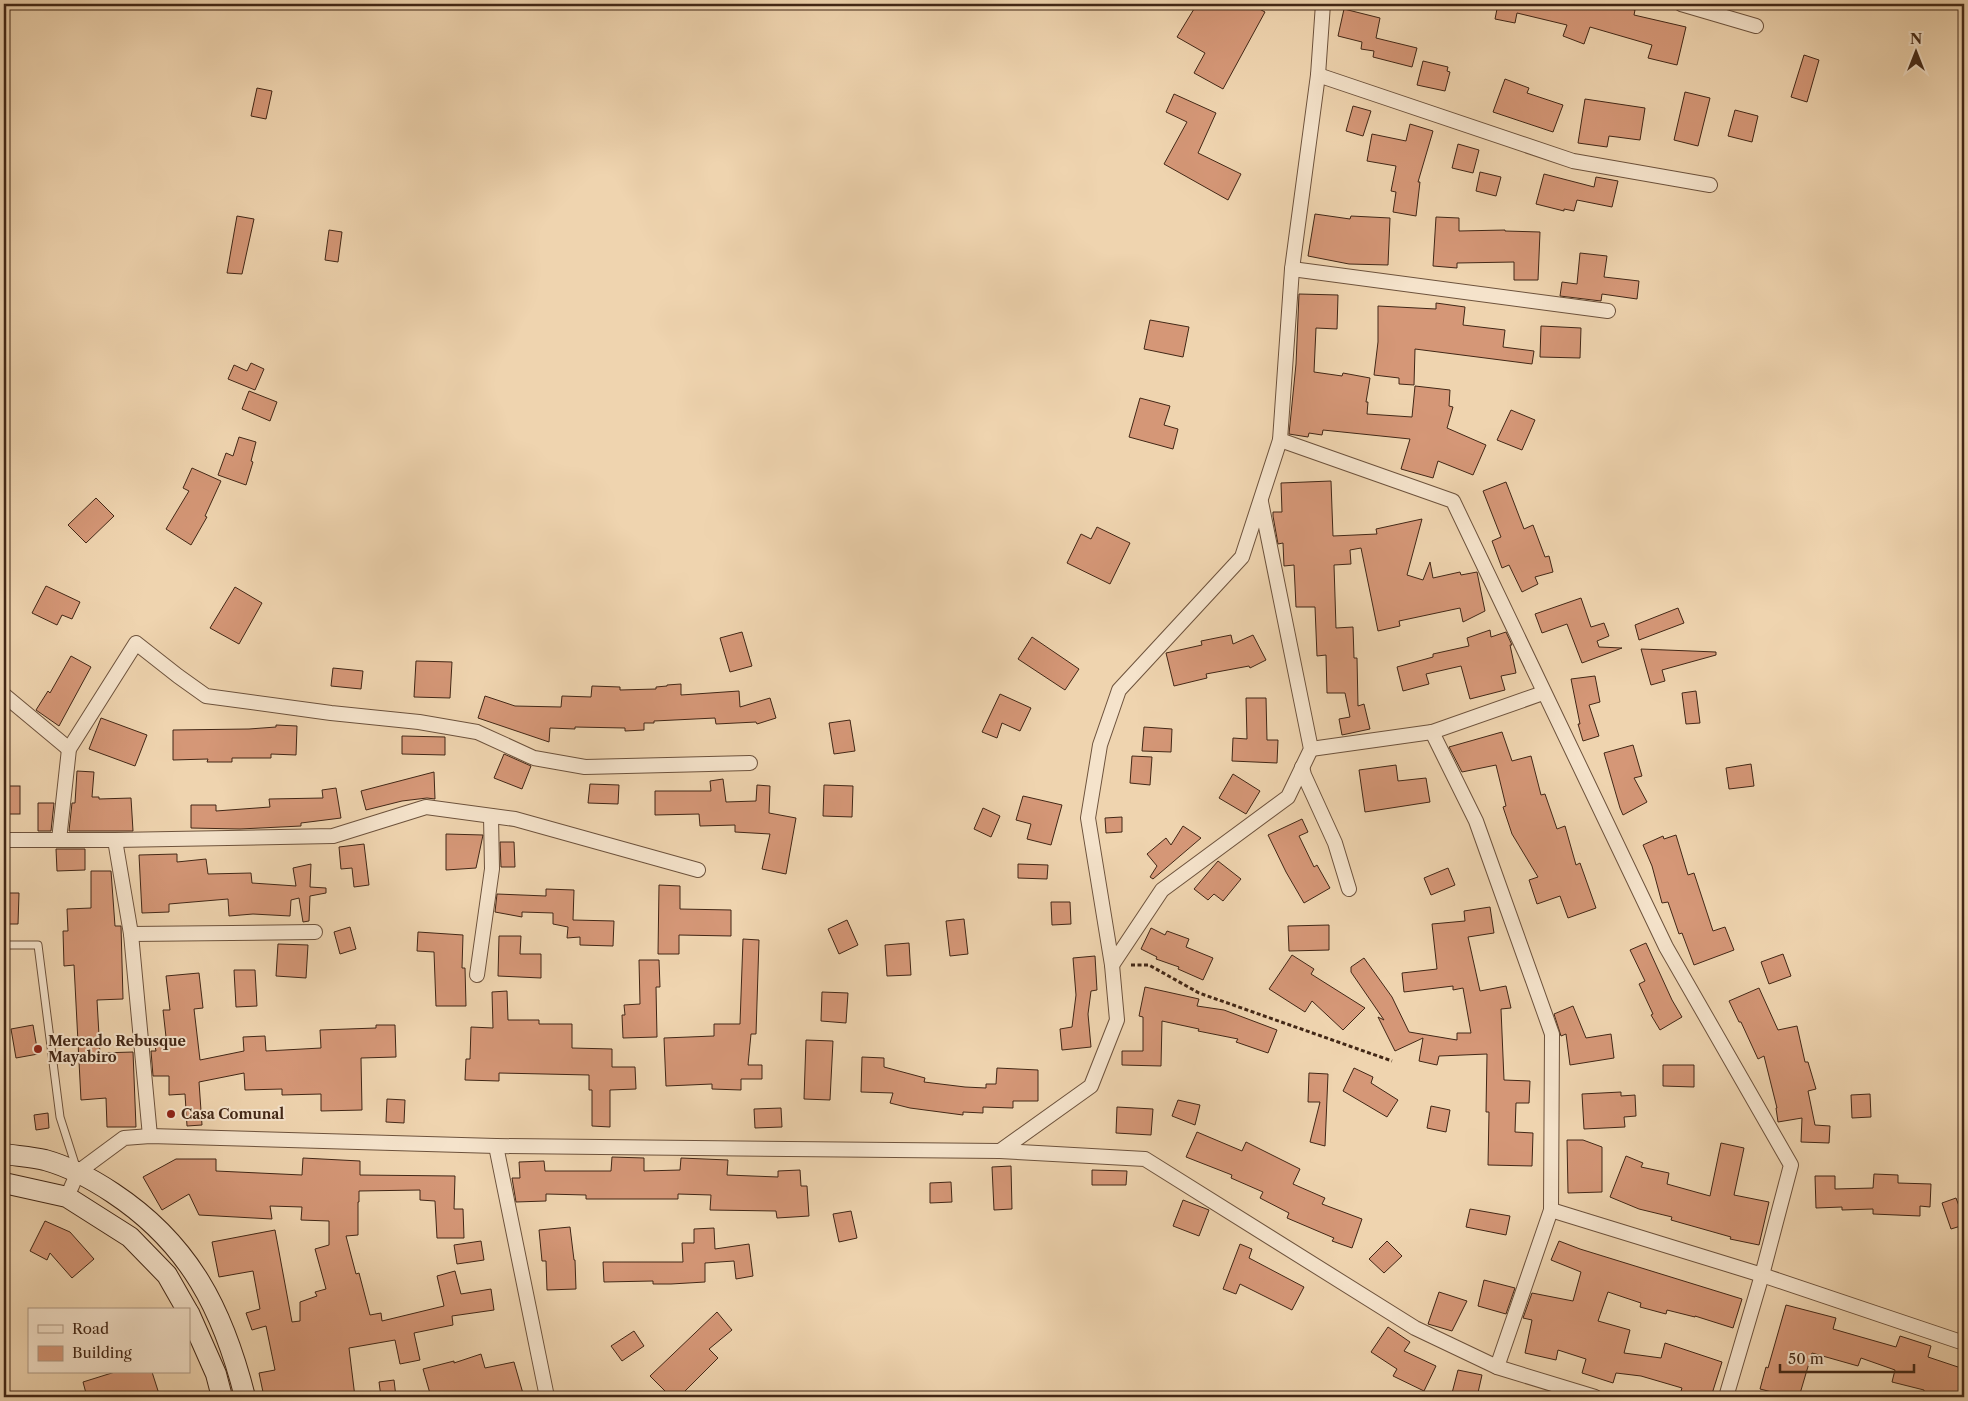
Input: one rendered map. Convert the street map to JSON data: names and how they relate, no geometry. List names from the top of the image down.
{
  "places": ["Mercado Rebusque Mayabiro", "Casa Comunal"],
  "legend": ["Road", "Building"],
  "scale_bar": "50 m",
  "north": "top"
}
